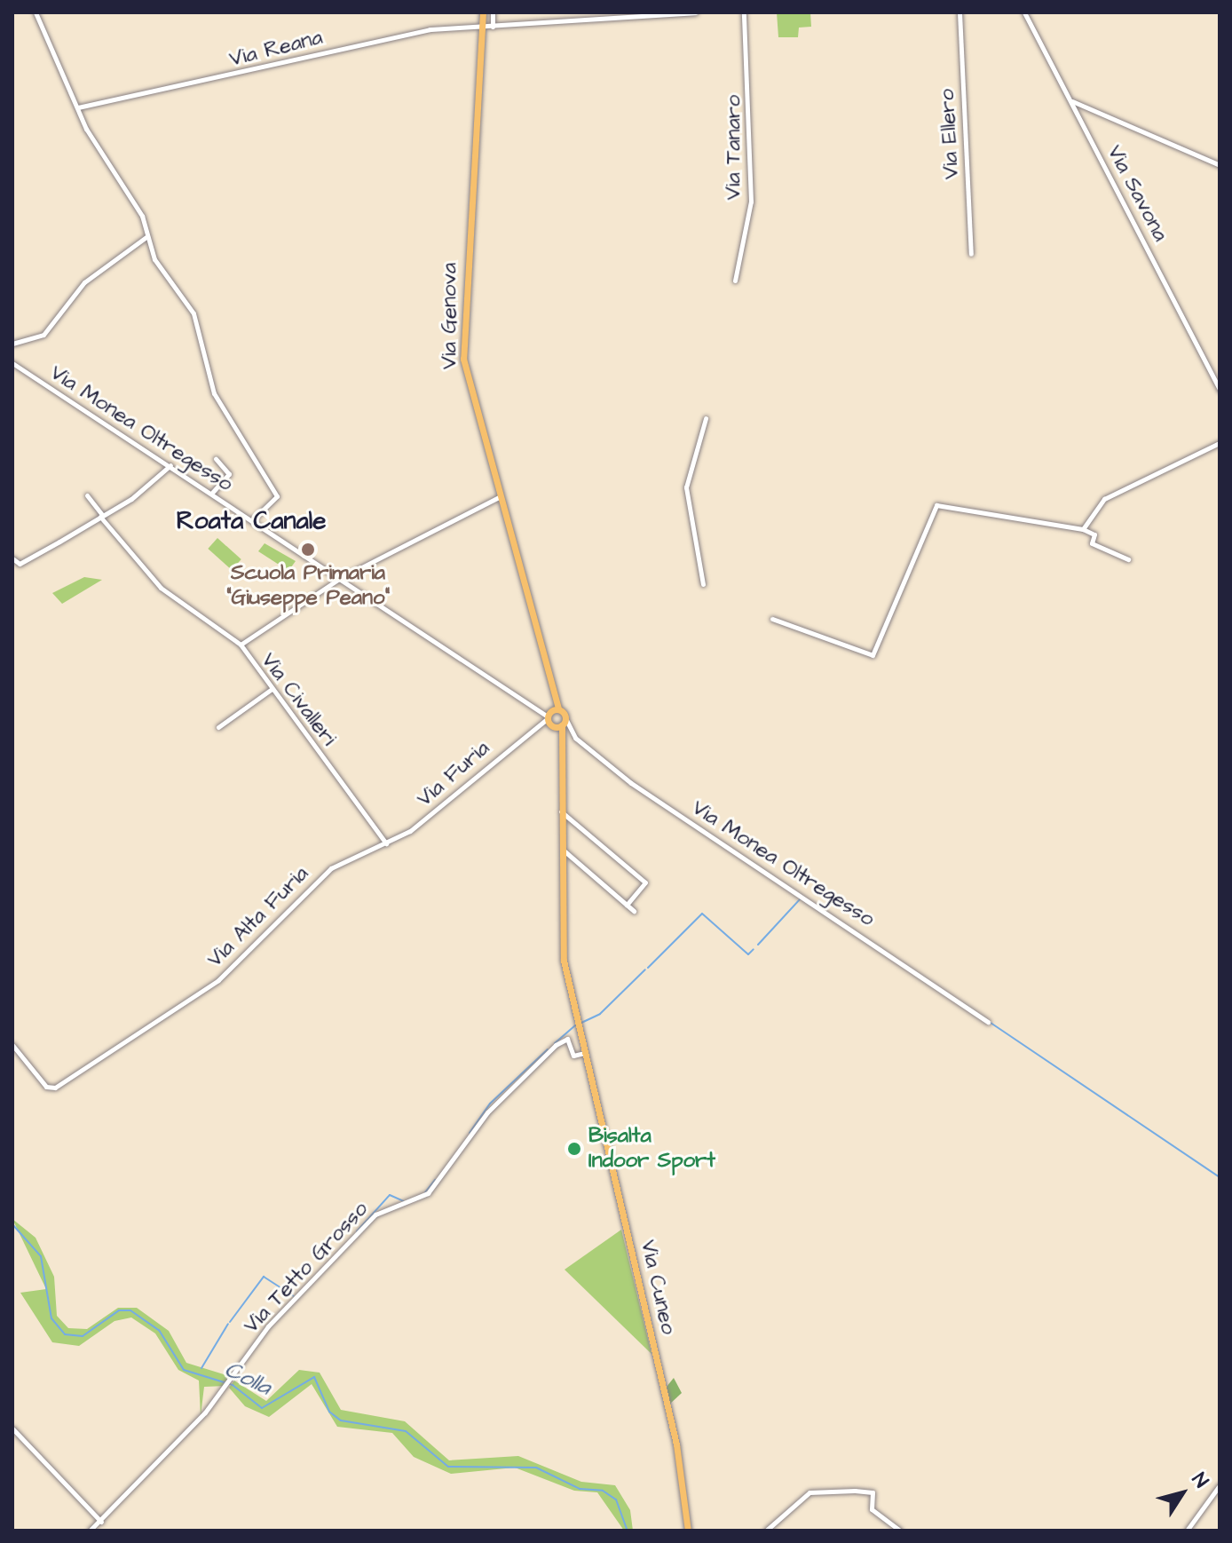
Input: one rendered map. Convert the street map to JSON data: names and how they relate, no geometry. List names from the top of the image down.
{
  "streets": {
    "main road": ["Via Genova", "Via Cuneo"],
    "street": [
      "Via Reana",
      "Via Ellero",
      "Via Tanaro",
      "Via Savona",
      "Via Monea Oltregesso",
      "Via Civalleri",
      "Via Furia",
      "Via Alta Furia",
      "Via Tetto Grosso"
    ]
  },
  "crossings": [
    ["Via Reana", "Via Genova"],
    ["Via Genova", "Via Monea Oltregesso"],
    ["Via Genova", "Via Civalleri"],
    ["Via Genova", "Via Furia"],
    ["Via Genova", "Via Cuneo"],
    ["Via Monea Oltregesso", "Via Civalleri"],
    ["Via Monea Oltregesso", "Via Furia"],
    ["Via Civalleri", "Via Furia"],
    ["Via Civalleri", "Via Alta Furia"],
    ["Via Furia", "Via Alta Furia"],
    ["Via Tetto Grosso", "Via Cuneo"]
  ],
  "districts": ["Roata Canale"],
  "water": ["Colla"],
  "places": ["Scuola Primaria \"Giuseppe Peano\"", "Bisalta Indoor Sport"],
  "north": "top right"
}
